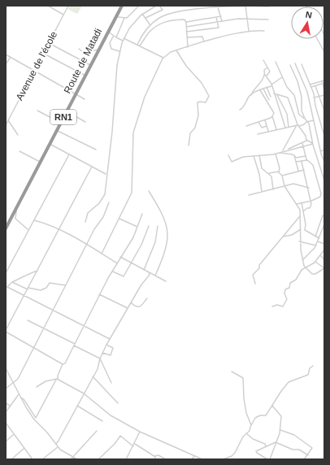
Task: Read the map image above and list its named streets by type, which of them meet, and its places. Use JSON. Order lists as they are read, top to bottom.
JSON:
{
  "streets": {
    "highway": ["Route de Matadi", "RN1"],
    "street": ["Avenue de l'école"]
  },
  "north": "top"
}
